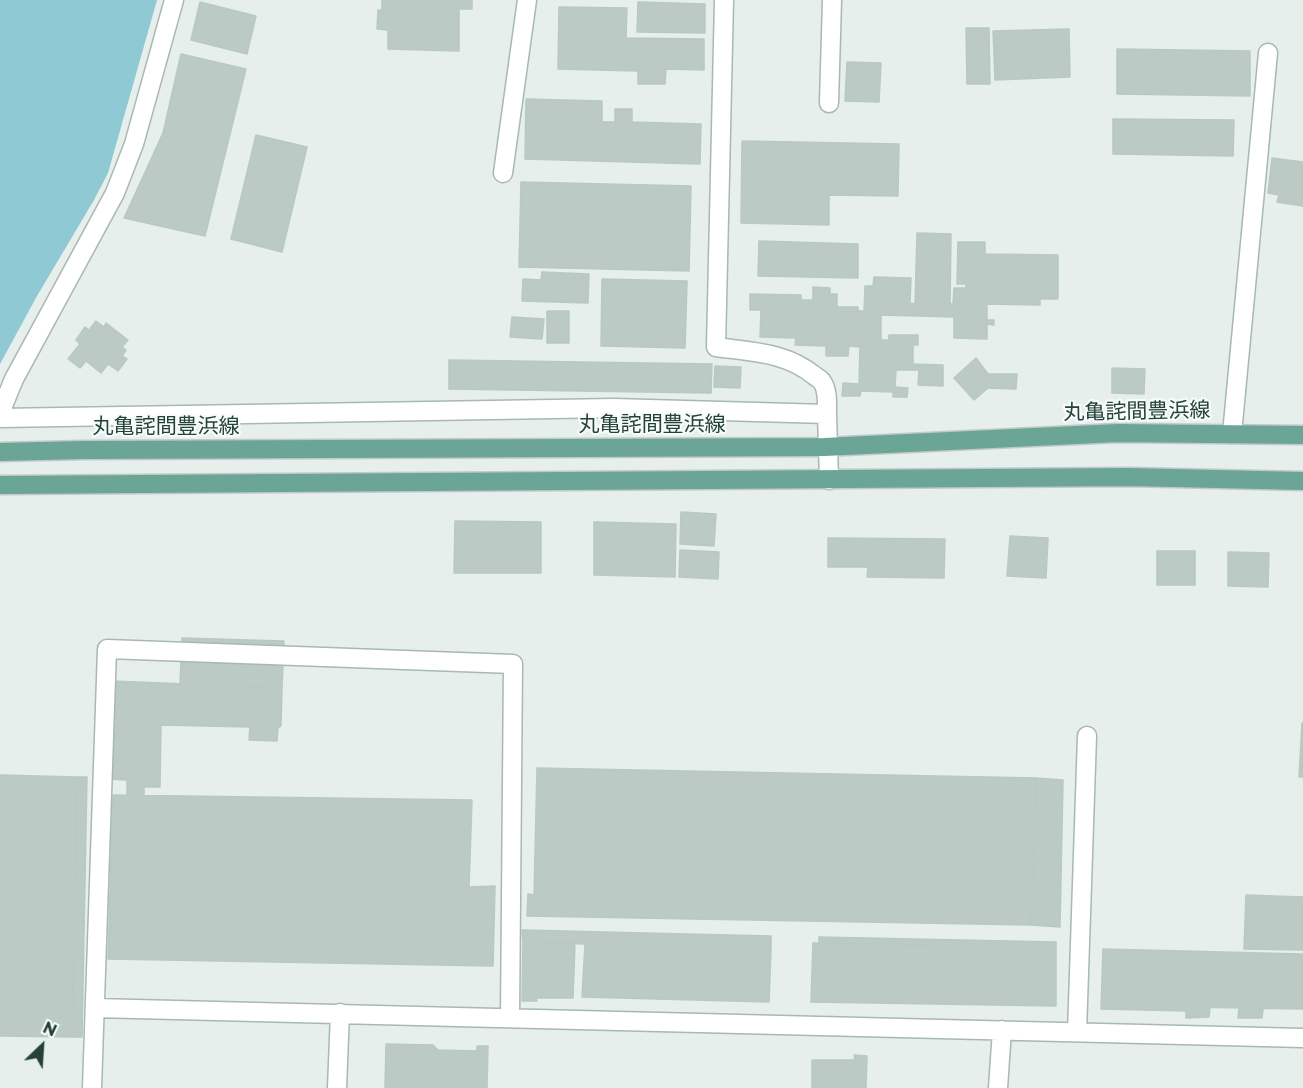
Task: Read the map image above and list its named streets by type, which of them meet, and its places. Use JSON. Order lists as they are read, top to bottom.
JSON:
{
  "streets": {
    "main road": ["丸亀詫間豊浜線"]
  },
  "north": "top right"
}
